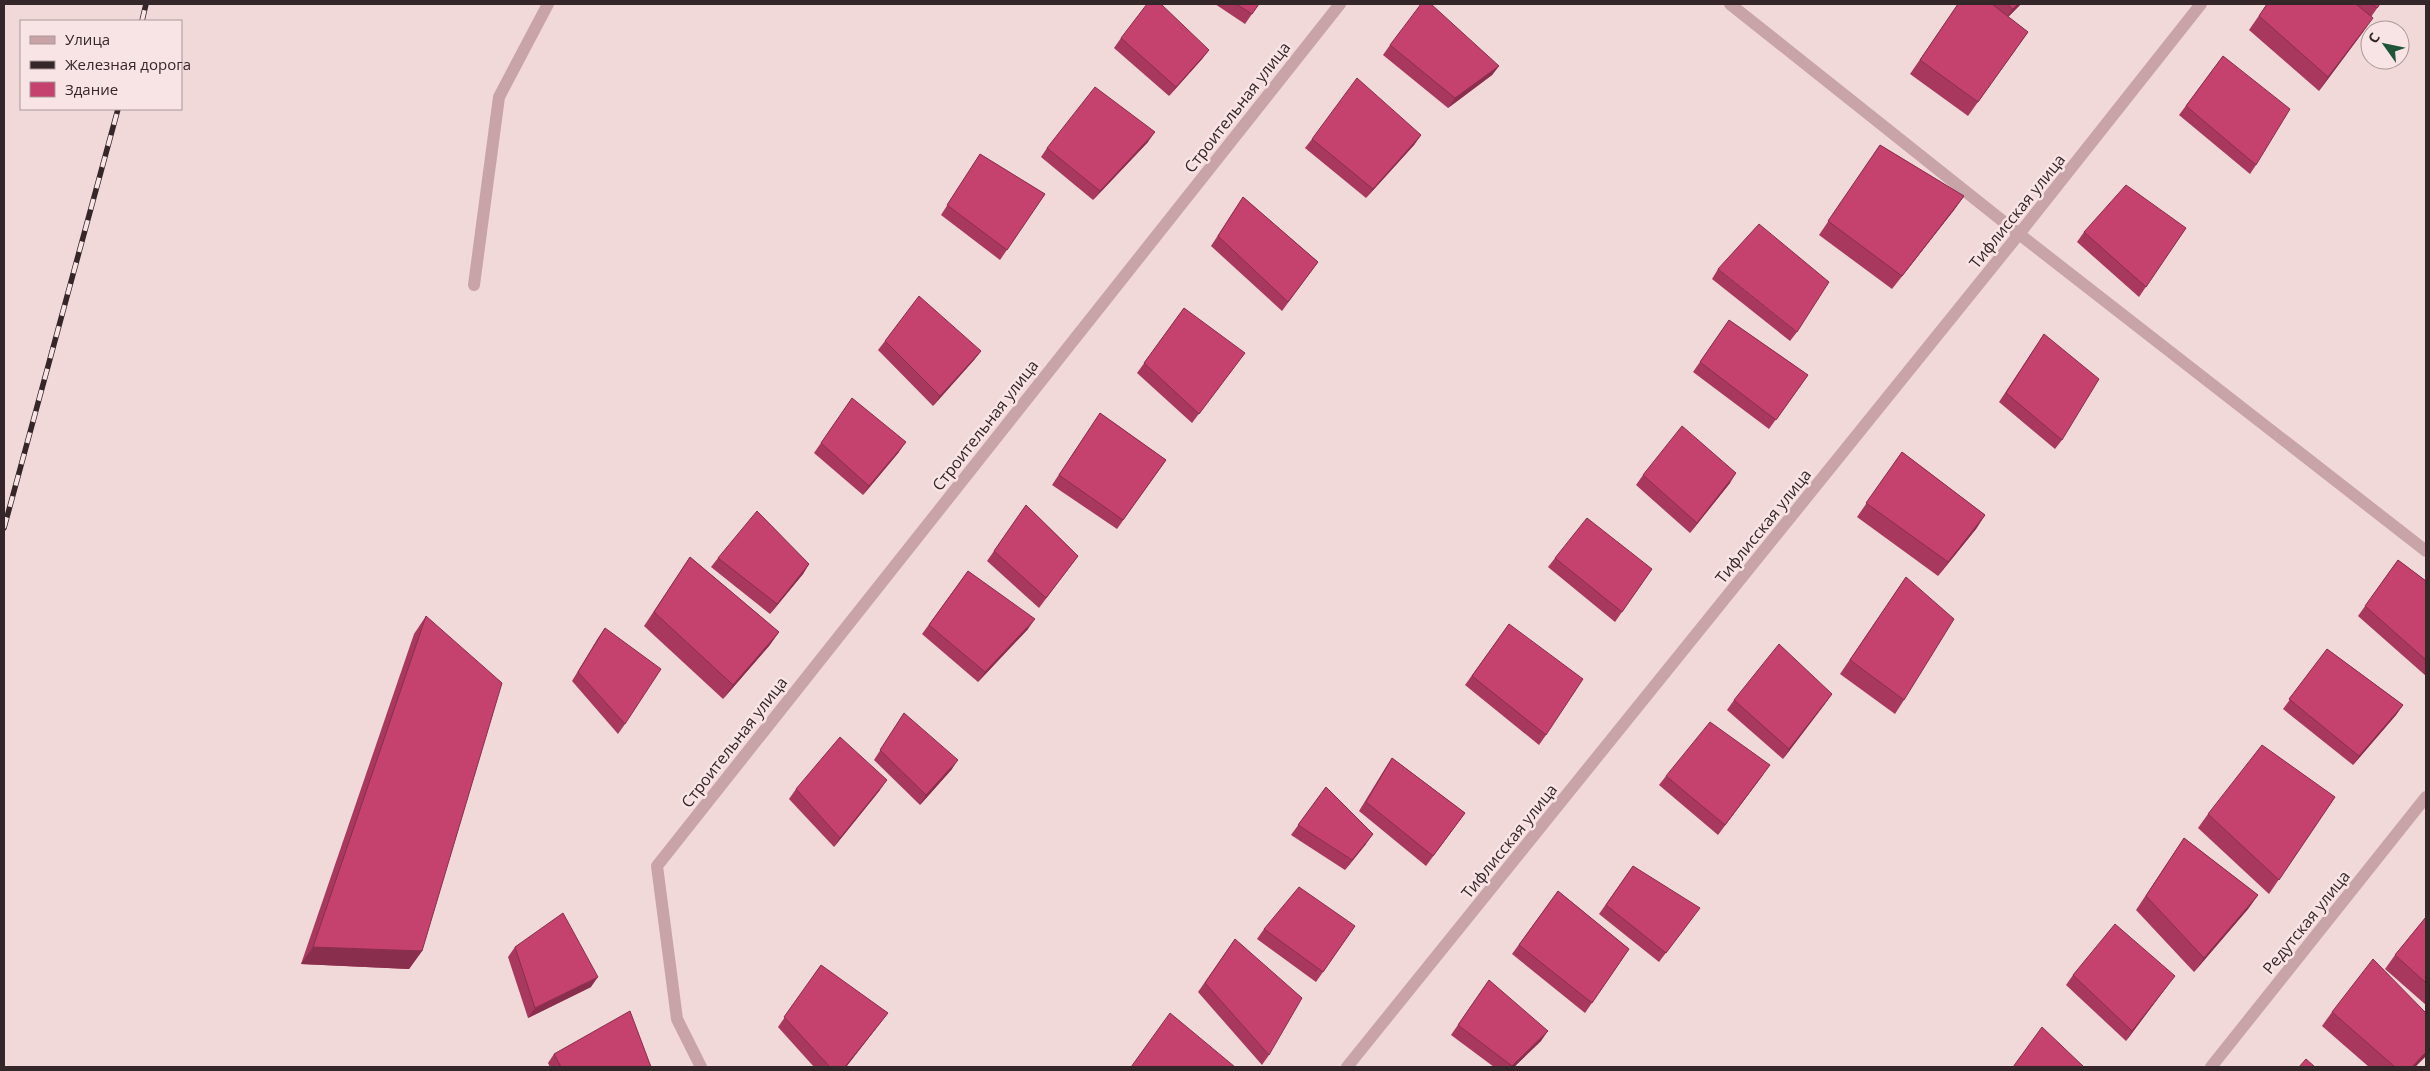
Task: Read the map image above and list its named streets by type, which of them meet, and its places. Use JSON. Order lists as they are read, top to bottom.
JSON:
{
  "streets": {
    "street": ["Строительная улица", "Тифлисская улица", "Редутская улица"]
  },
  "legend": ["Улица", "Железная дорога", "Здание"],
  "north": "top left"
}
